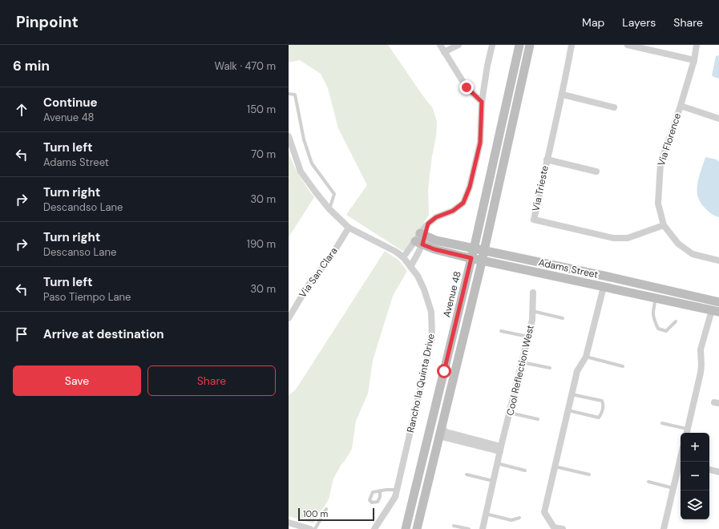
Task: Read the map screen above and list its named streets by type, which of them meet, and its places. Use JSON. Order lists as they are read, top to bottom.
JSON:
{
  "streets": {
    "main road": ["Adams Street", "Avenue 48"],
    "street": [
      "Via Florence",
      "Via Trieste",
      "Via San Clara",
      "Cool Reflection West",
      "Rancho la Quinta Drive"
    ]
  },
  "crossings": [
    ["Via Florence", "Via Trieste"],
    ["Adams Street", "Avenue 48"],
    ["Via San Clara", "Rancho la Quinta Drive"]
  ],
  "scale_bar": "100 m",
  "page": {
    "header": "Pinpoint",
    "nav": ["Map", "Layers", "Share"],
    "heading": ["6 min", "Walk · 470 m"],
    "list": [
      ["Continue", "Avenue 48", "150 m"],
      ["Turn left", "Adams Street", "70 m"],
      ["Turn right", "Descandso Lane", "30 m"],
      ["Turn right", "Descanso Lane", "190 m"],
      ["Turn left", "Paso Tiempo Lane", "30 m"],
      "Arrive at destination"
    ],
    "buttons": ["Save", "Share"],
    "map_buttons": ["+", "−"],
    "scale": "100 m"
  }
}
